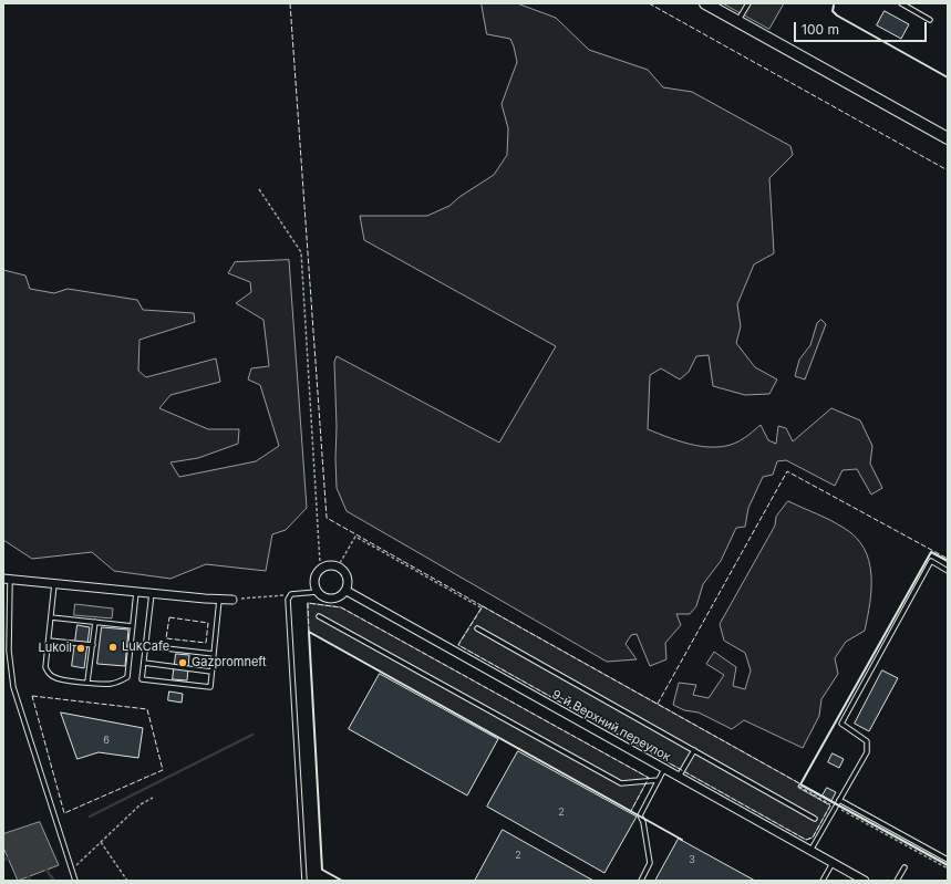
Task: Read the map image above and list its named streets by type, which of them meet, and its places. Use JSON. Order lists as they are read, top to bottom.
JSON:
{
  "streets": {
    "street": ["9-й Верхний переулок"]
  },
  "places": ["LukCafe", "Lukoil", "Gazpromneft"],
  "house_numbers": [
    "6",
    "2",
    "2",
    "3"
  ],
  "scale_bar": "100 m"
}
